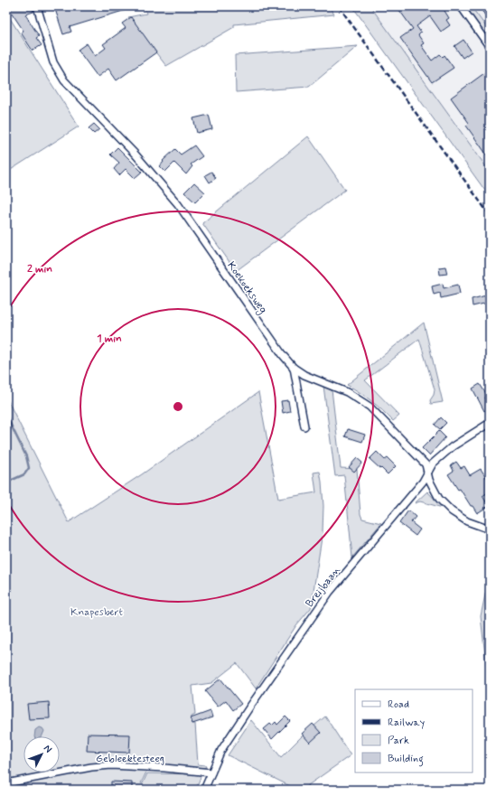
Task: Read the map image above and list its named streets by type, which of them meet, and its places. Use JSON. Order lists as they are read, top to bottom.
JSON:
{
  "streets": {
    "street": ["Koekoeksweg", "Breijbaan", "Gebleektesteeg"]
  },
  "crossings": [
    ["Koekoeksweg", "Breijbaan"],
    ["Breijbaan", "Gebleektesteeg"]
  ],
  "parks": ["Knapesbert"],
  "legend": [
    "Road",
    "Railway",
    "Park",
    "Building"
  ],
  "north": "top right",
  "rings": ["2 min", "1 min"]
}
